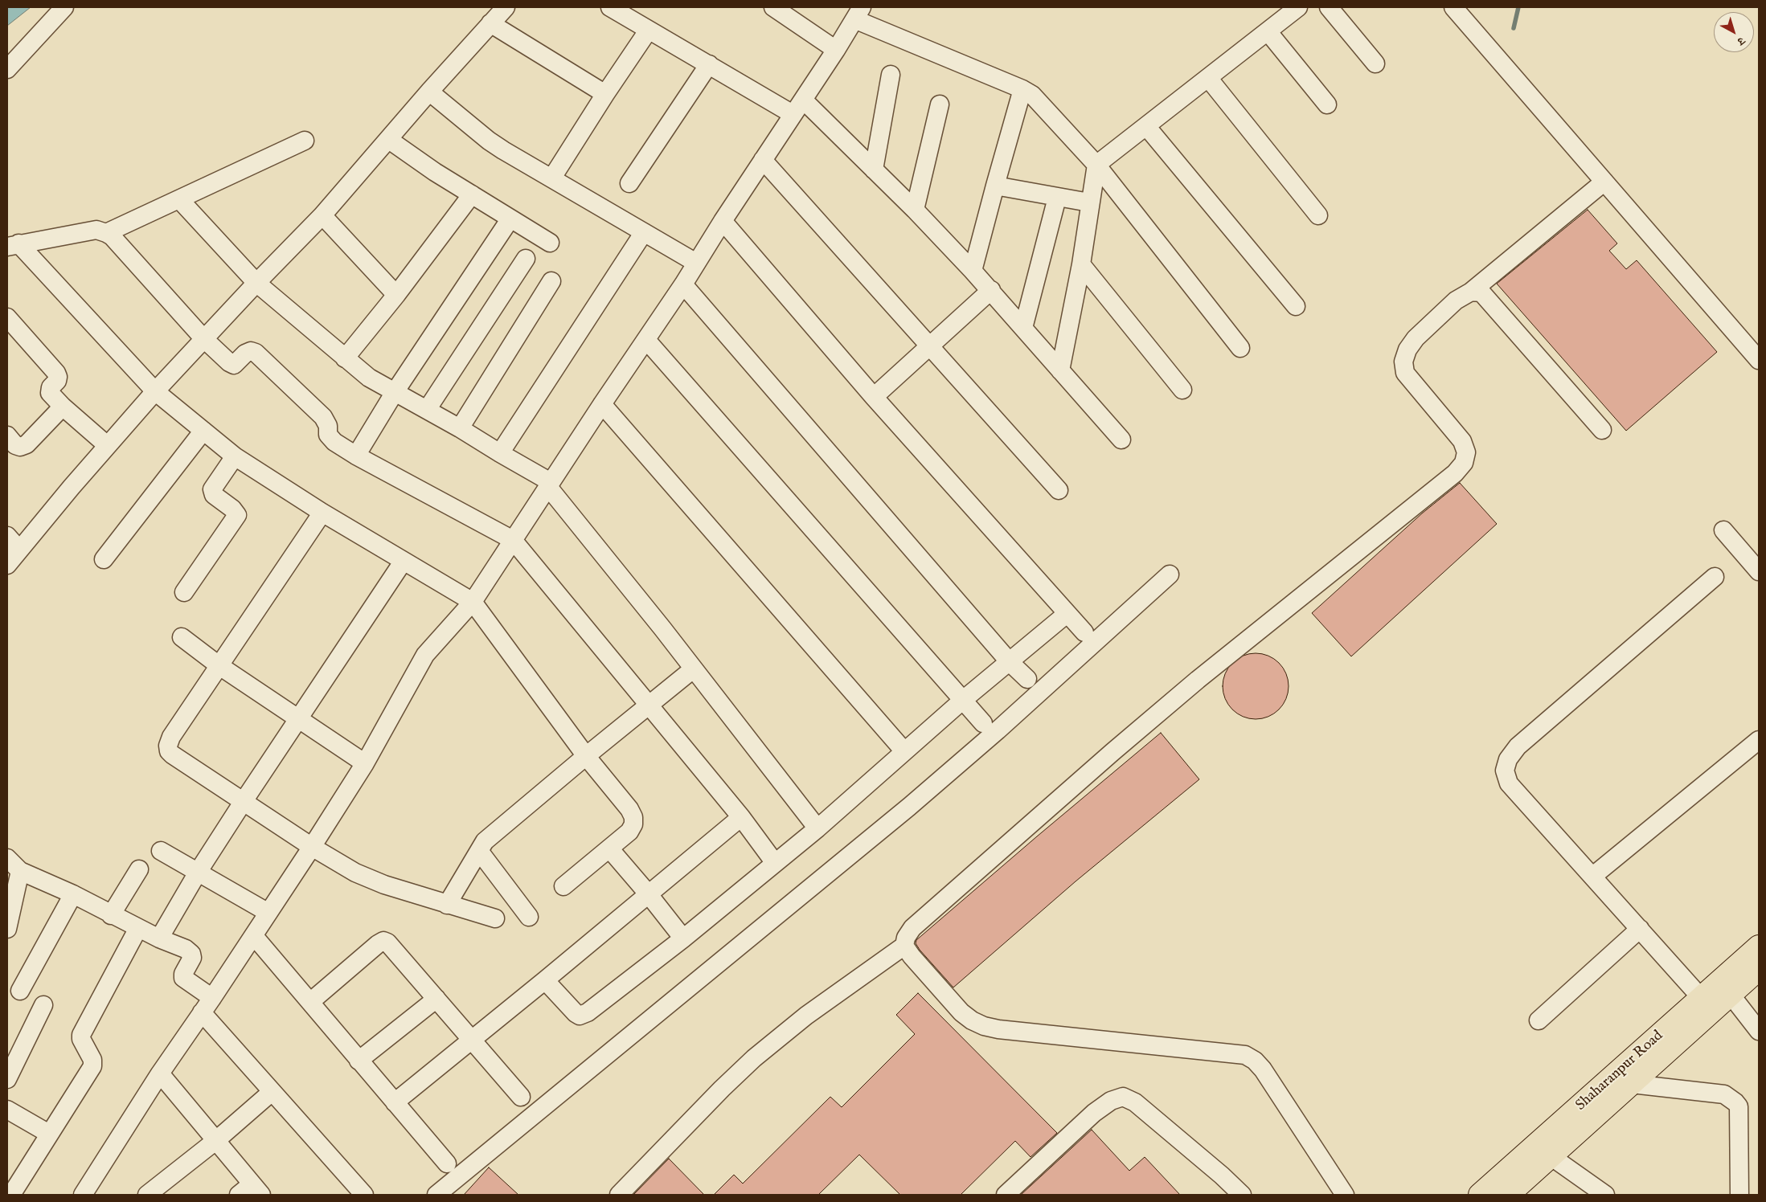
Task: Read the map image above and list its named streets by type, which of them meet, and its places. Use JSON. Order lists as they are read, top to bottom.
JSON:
{
  "streets": {
    "main road": ["Shaharanpur Road"]
  },
  "north": "bottom right"
}
